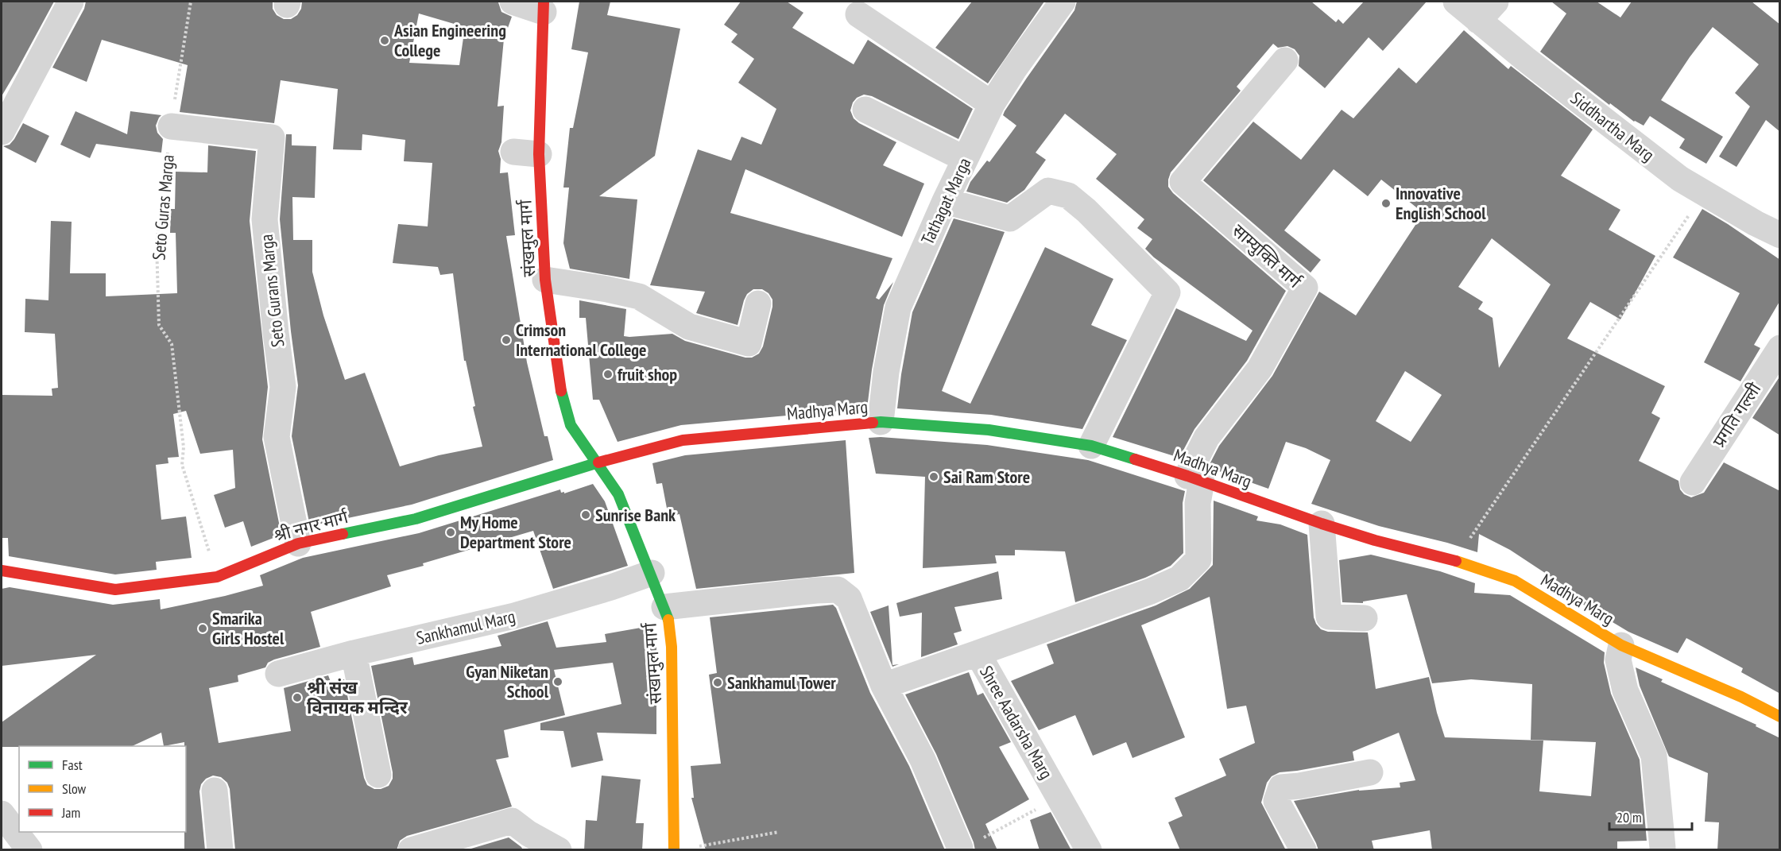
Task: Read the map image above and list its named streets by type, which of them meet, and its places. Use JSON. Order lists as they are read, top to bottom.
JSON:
{
  "streets": {
    "street": [
      "Siddhartha Marg",
      "Tathagat Marga",
      "संखमुल मार्ग",
      "साम्युक्ति मार्ग",
      "Seto Gurans Marga",
      "Madhya Marg",
      "प्रगति गल्ली",
      "श्री नगर मार्ग",
      "Sankhamul Marg",
      "संखामुल मार्ग",
      "Shree Aadarsha Marg"
    ],
    "path": ["Seto Guras Marga"]
  },
  "crossings": [
    ["Tathagat Marga", "Madhya Marg"],
    ["Seto Guras Marga", "Seto Gurans Marga"],
    ["Seto Guras Marga", "श्री नगर मार्ग"],
    ["संखमुल मार्ग", "Madhya Marg"],
    ["संखमुल मार्ग", "श्री नगर मार्ग"],
    ["संखमुल मार्ग", "संखामुल मार्ग"],
    ["साम्युक्ति मार्ग", "Madhya Marg"],
    ["Seto Gurans Marga", "श्री नगर मार्ग"],
    ["Madhya Marg", "श्री नगर मार्ग"],
    ["Madhya Marg", "संखामुल मार्ग"],
    ["श्री नगर मार्ग", "संखामुल मार्ग"],
    ["Sankhamul Marg", "संखामुल मार्ग"]
  ],
  "places": [
    "Asian Engineering College",
    "Innovative English School",
    "Crimson International College",
    "fruit shop",
    "Sai Ram Store",
    "Sunrise Bank",
    "My Home Department Store",
    "Smarika Girls Hostel",
    "Gyan Niketan School",
    "Sankhamul Tower",
    "श्री संख विनायक मन्दिर"
  ],
  "legend": ["Fast", "Slow", "Jam"],
  "scale_bar": "20 m"
}
